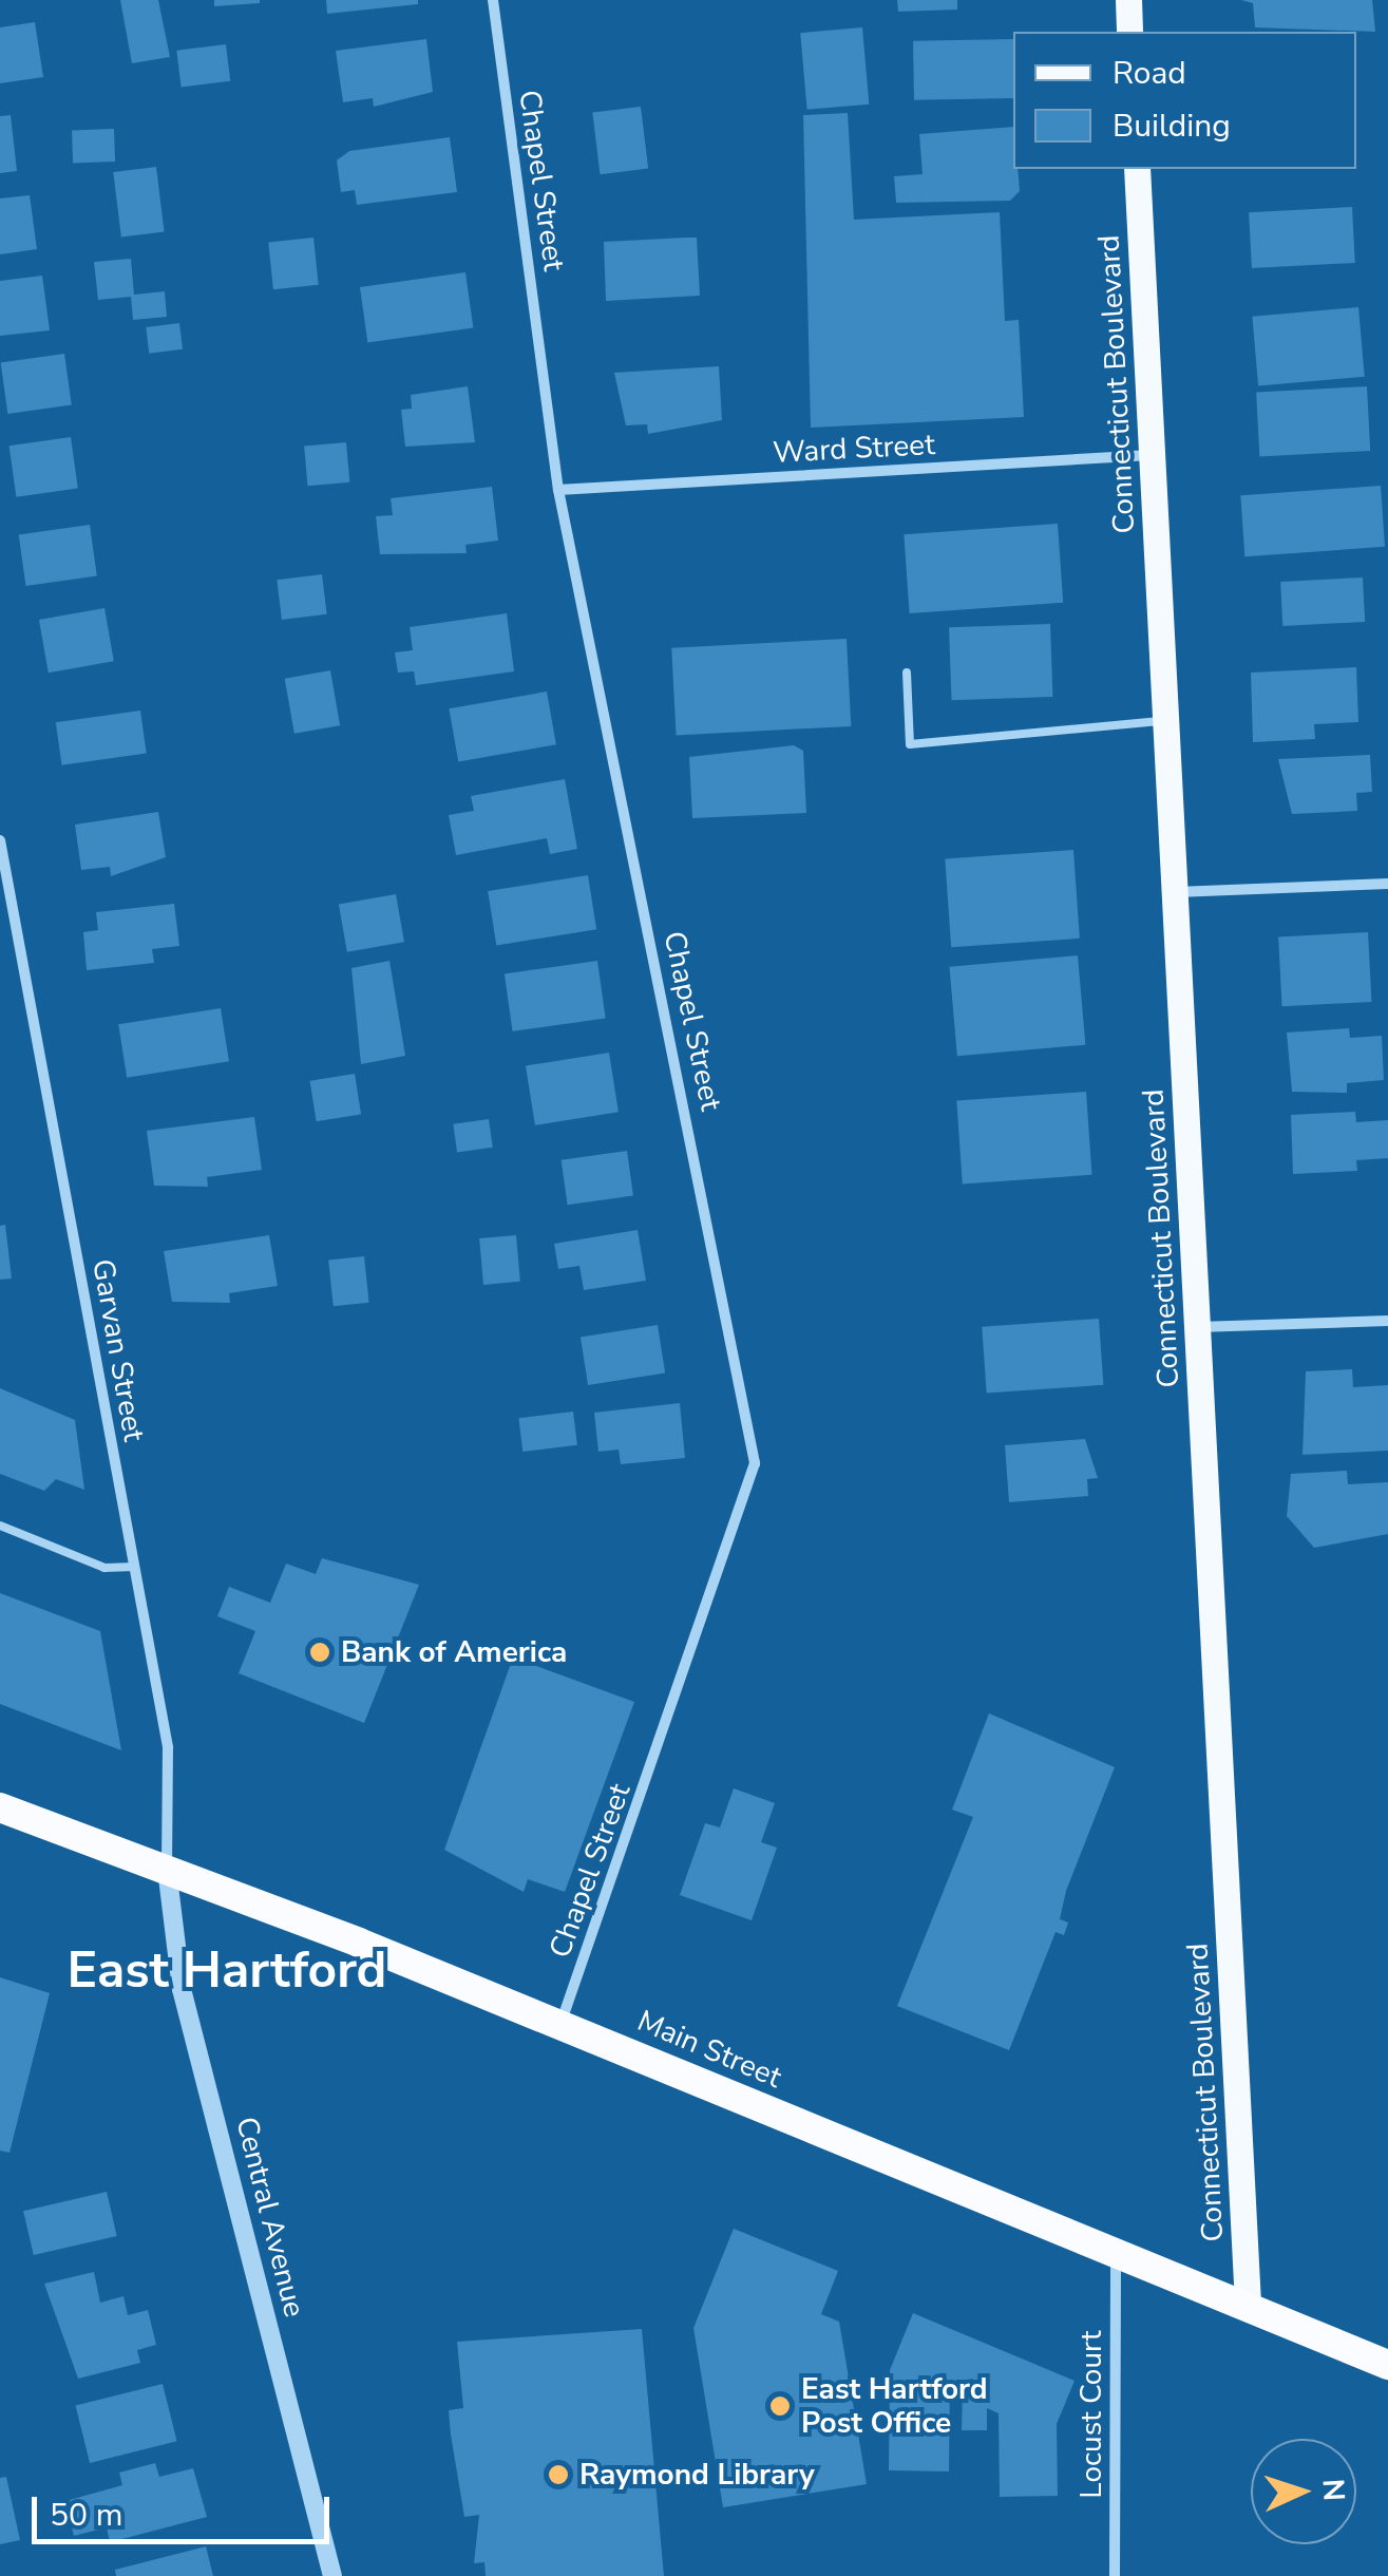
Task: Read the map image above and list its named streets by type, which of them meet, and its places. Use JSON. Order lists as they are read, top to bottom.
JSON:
{
  "streets": {
    "highway": ["Main Street"],
    "main road": ["Connecticut Boulevard"],
    "street": [
      "Chapel Street",
      "Ward Street",
      "Garvan Street",
      "Central Avenue",
      "Locust Court"
    ]
  },
  "crossings": [
    ["Chapel Street", "Ward Street"],
    ["Chapel Street", "Main Street"],
    ["Connecticut Boulevard", "Ward Street"],
    ["Connecticut Boulevard", "Main Street"],
    ["Garvan Street", "Main Street"],
    ["Garvan Street", "Central Avenue"],
    ["Main Street", "Central Avenue"],
    ["Main Street", "Locust Court"]
  ],
  "districts": ["East Hartford"],
  "places": ["Bank of America", "East Hartford Post Office", "Raymond Library"],
  "legend": ["Road", "Building"],
  "scale_bar": "50 m",
  "north": "right"
}
